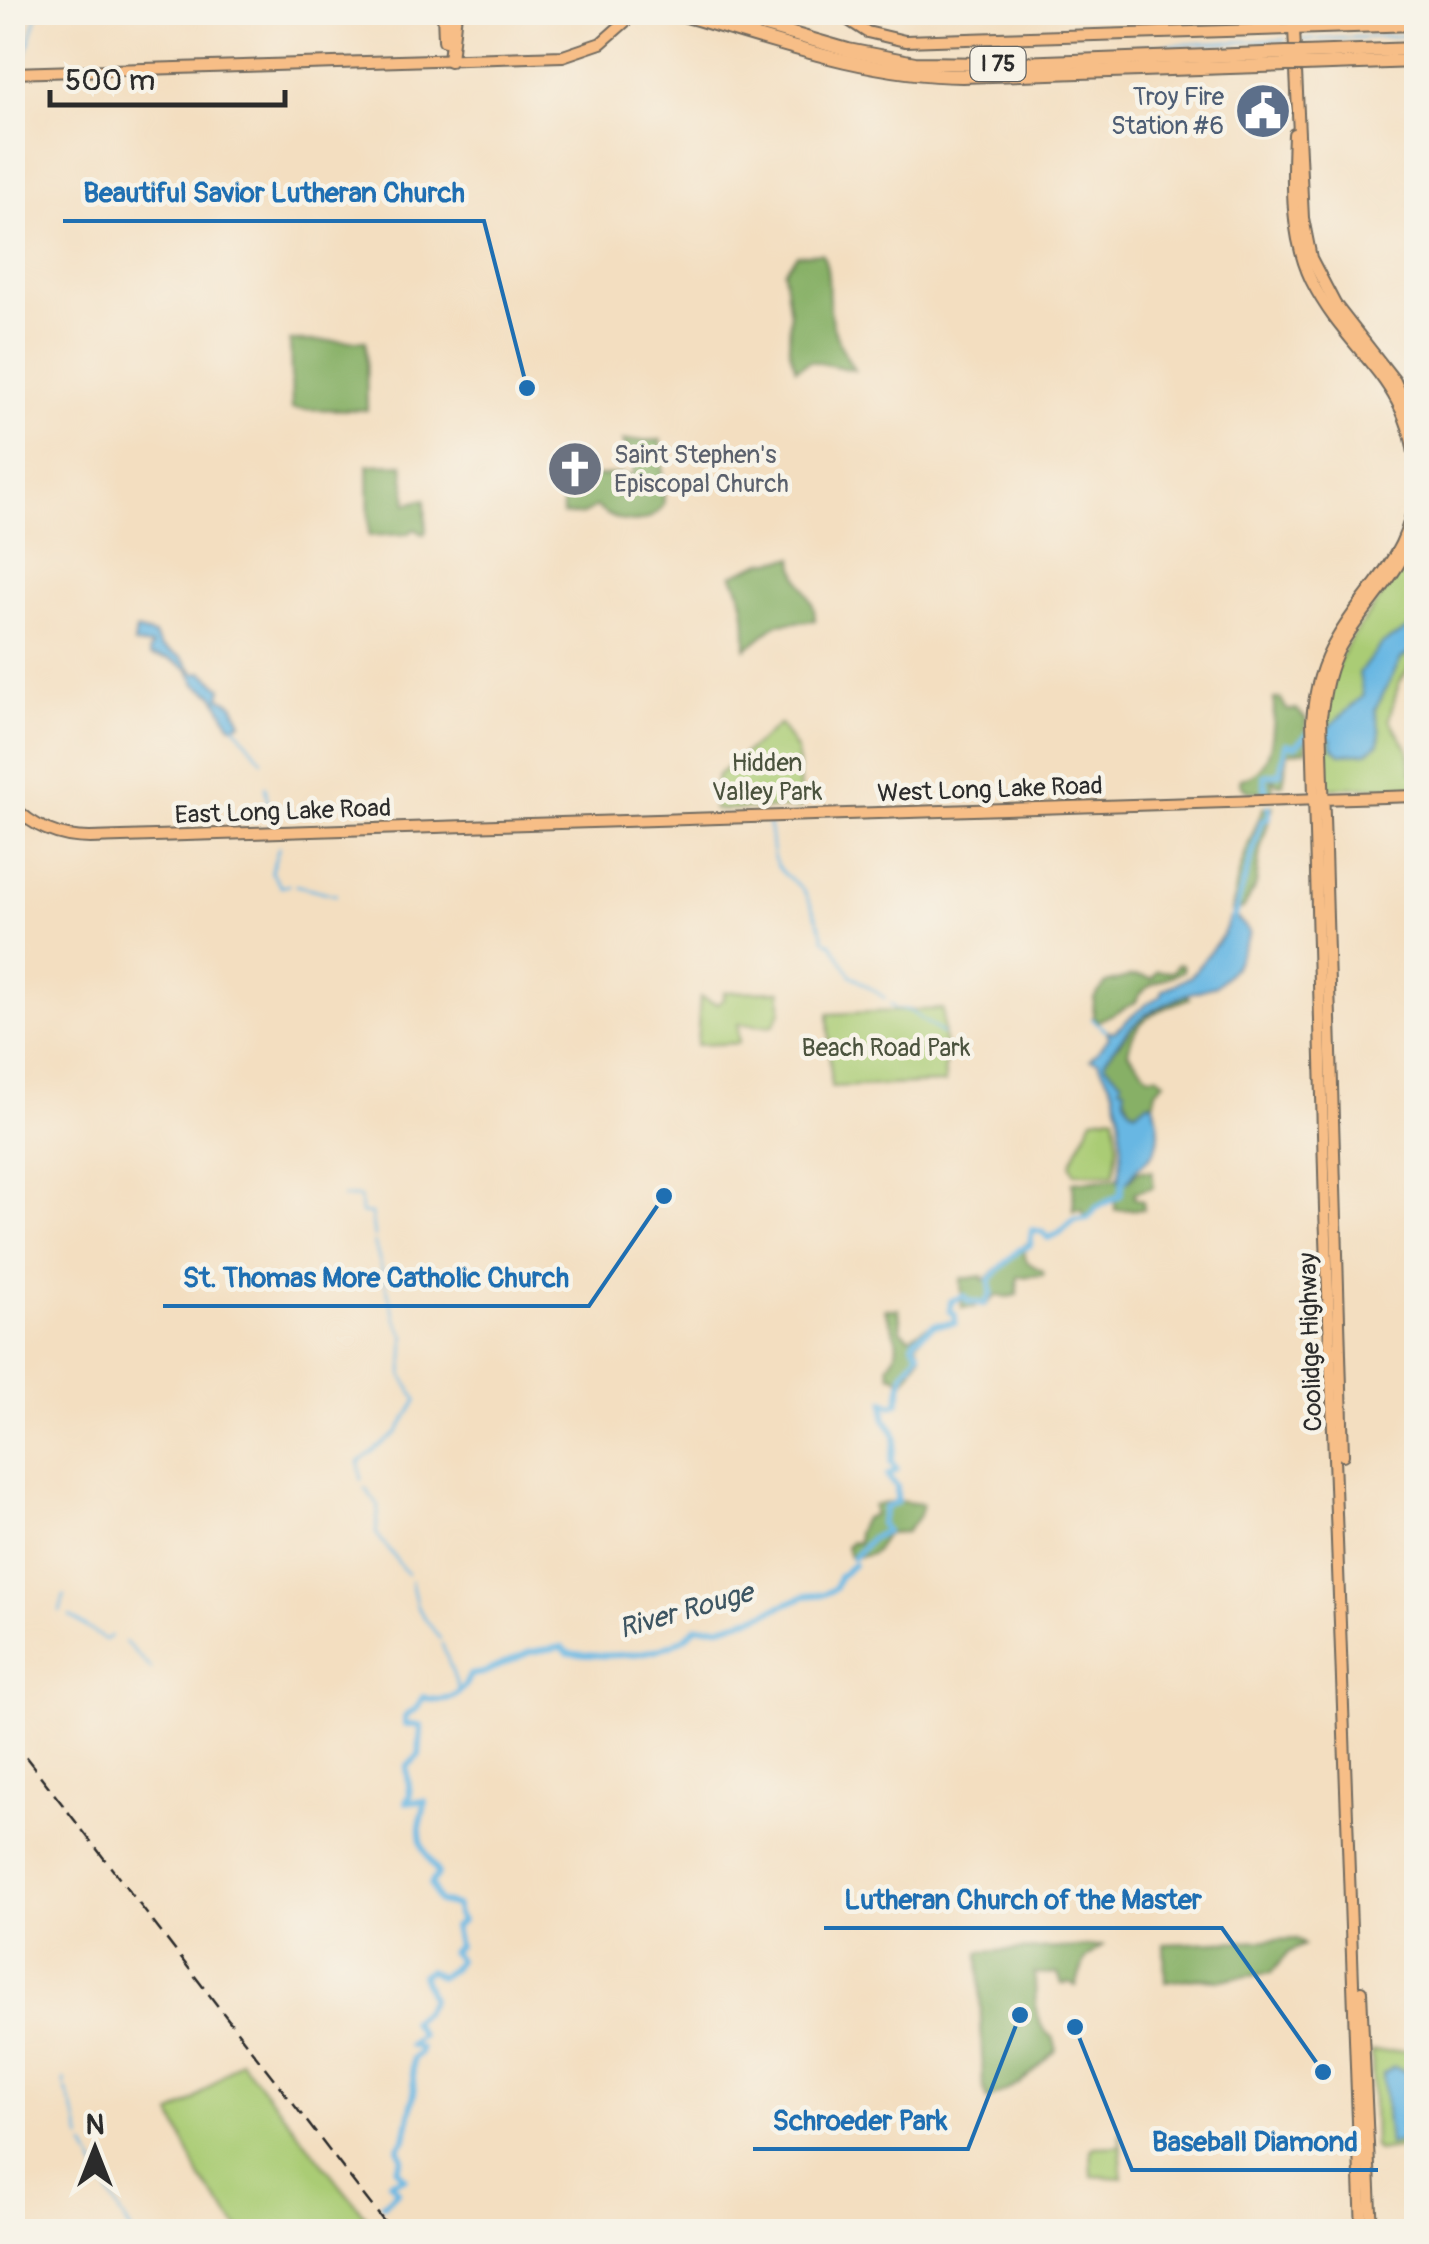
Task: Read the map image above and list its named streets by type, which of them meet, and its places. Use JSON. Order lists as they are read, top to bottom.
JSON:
{
  "streets": {
    "highway": ["I 75"],
    "main road": ["West Long Lake Road", "East Long Lake Road", "Coolidge Highway"]
  },
  "crossings": [
    ["West Long Lake Road", "East Long Lake Road"],
    ["West Long Lake Road", "Coolidge Highway"]
  ],
  "water": ["River Rouge"],
  "parks": ["Hidden Valley Park", "Beach Road Park"],
  "places": {
    "public building": ["Troy Fire Station #6"],
    "other": [
      "Beautiful Savior Lutheran Church",
      "St. Thomas More Catholic Church",
      "Schroeder Park",
      "Baseball Diamond",
      "Lutheran Church of the Master"
    ],
    "church": ["Saint Stephen's Episcopal Church"]
  },
  "scale_bar": "500 m",
  "north": "top"
}
